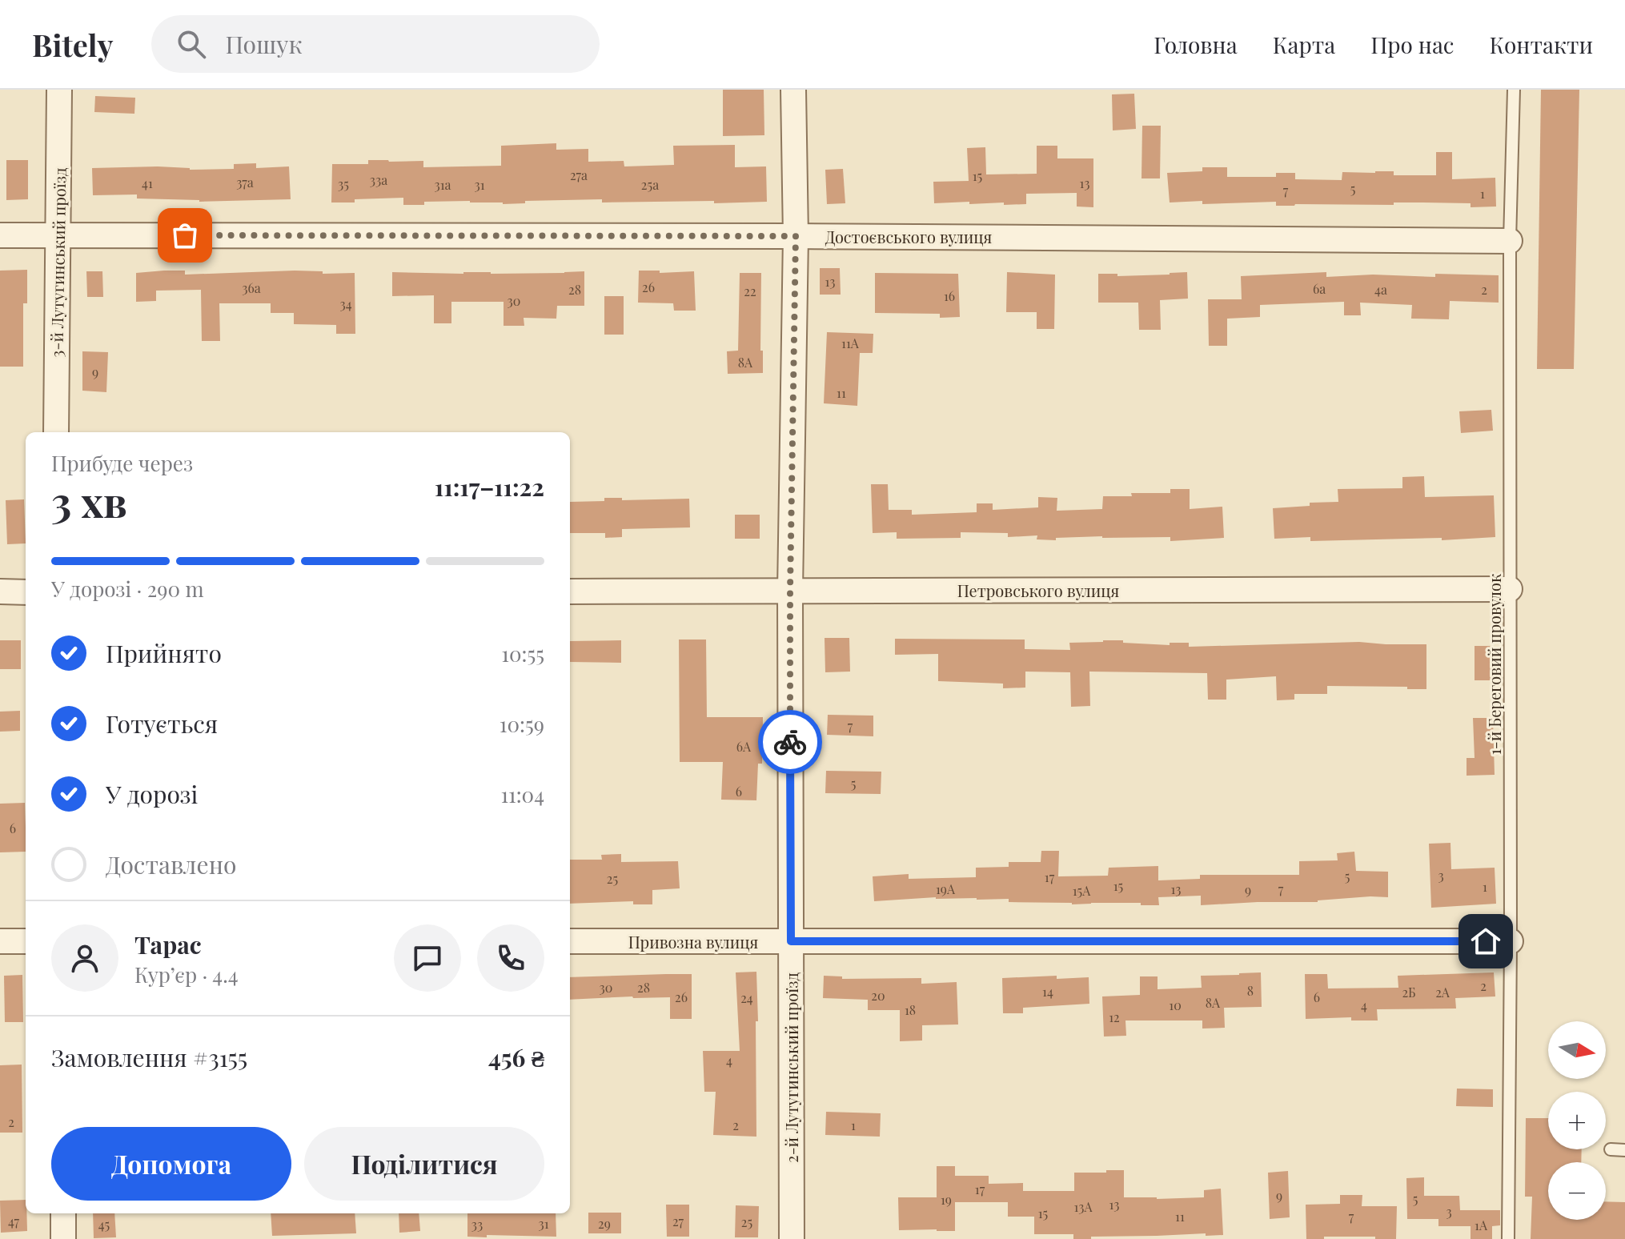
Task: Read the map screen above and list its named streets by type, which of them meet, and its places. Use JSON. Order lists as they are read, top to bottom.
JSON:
{
  "streets": {
    "street": [
      "Достоєвського вулиця",
      "3-й Лутугинський проїзд",
      "Петровського вулиця",
      "Привозна вулиця",
      "2-й Лутугинський проїзд"
    ],
    "lane": ["1-й Береговий провулок"]
  },
  "crossings": [
    ["Достоєвського вулиця", "3-й Лутугинський проїзд"],
    ["Достоєвського вулиця", "1-й Береговий провулок"],
    ["Достоєвського вулиця", "2-й Лутугинський проїзд"],
    ["Петровського вулиця", "1-й Береговий провулок"],
    ["Петровського вулиця", "2-й Лутугинський проїзд"],
    ["1-й Береговий провулок", "Привозна вулиця"],
    ["Привозна вулиця", "2-й Лутугинський проїзд"]
  ],
  "house_numbers": [
    "27а",
    "15",
    "33а",
    "37а",
    "41",
    "13",
    "35",
    "31а",
    "31",
    "25а",
    "5",
    "7",
    "1",
    "13",
    "26",
    "36а",
    "6а",
    "28",
    "4а",
    "2",
    "22",
    "16",
    "30",
    "34",
    "11А",
    "8А",
    "9",
    "11",
    "7",
    "6А",
    "5",
    "6",
    "6",
    "3",
    "5",
    "17",
    "25",
    "15",
    "1",
    "19А",
    "13",
    "7",
    "9",
    "15А",
    "2",
    "30",
    "28",
    "8",
    "14",
    "2Б",
    "2А",
    "20",
    "26",
    "6",
    "24",
    "8А",
    "10",
    "4",
    "18",
    "12",
    "4",
    "2",
    "2",
    "1",
    "17",
    "9",
    "5",
    "19",
    "13",
    "13А",
    "3",
    "15",
    "11",
    "7",
    "47",
    "27",
    "25",
    "31",
    "29",
    "45",
    "33",
    "1А"
  ],
  "north": "right",
  "page": {
    "header": "Bitely",
    "search": "Пошук",
    "nav": [
      "Головна",
      "Карта",
      "Про нас",
      "Контакти"
    ],
    "heading": ["3 хв", "Прибуде через", "11:17–11:22"],
    "panel": [
      "Тарас",
      "Кур’єр · 4.4",
      "Замовлення #3155",
      "456 ₴"
    ],
    "bar": "У дорозі · 290 m",
    "list": [
      ["Прийнято", "10:55"],
      ["Готується", "10:59"],
      ["У дорозі", "11:04"],
      "Доставлено"
    ],
    "map_buttons": ["+", "−"],
    "buttons": ["Допомога", "Поділитися"]
  }
}
